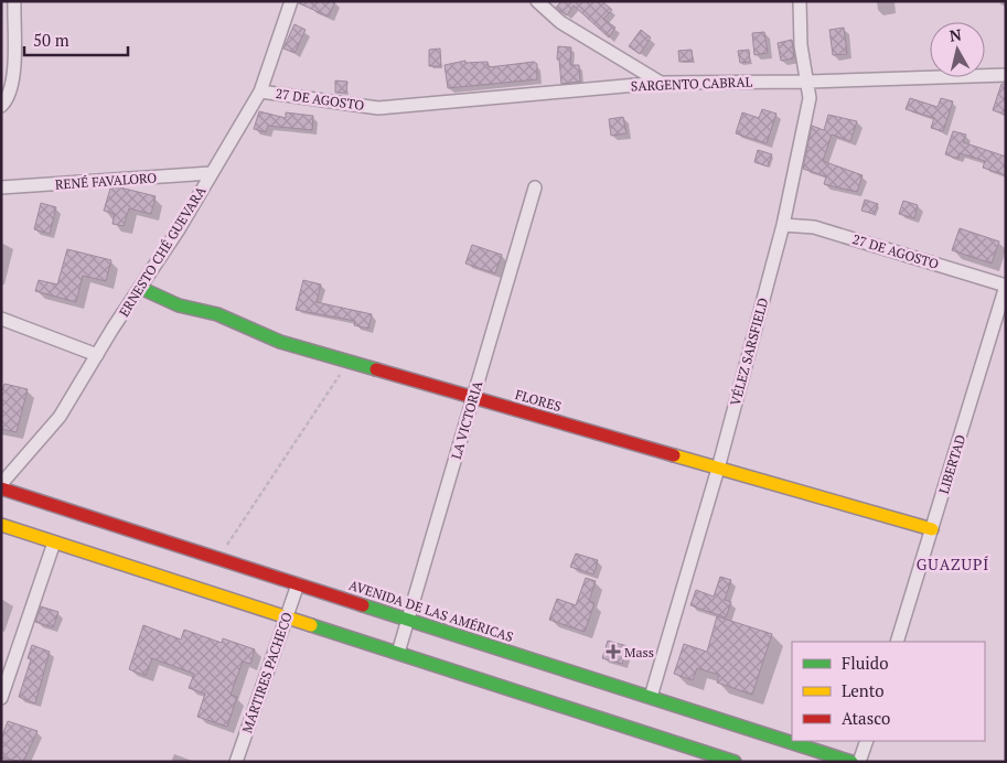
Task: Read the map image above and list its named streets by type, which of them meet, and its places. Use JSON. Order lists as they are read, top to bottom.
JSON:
{
  "streets": {
    "main road": ["FLORES", "AVENIDA DE LAS AMÉRICAS"],
    "street": [
      "SARGENTO CABRAL",
      "27 DE AGOSTO",
      "RENÉ FAVALORO",
      "ERNESTO CHÉ GUEVARA",
      "VÉLEZ SARSFIELD",
      "LA VICTORIA",
      "LIBERTAD",
      "MÁRTIRES PACHECO"
    ]
  },
  "crossings": [
    ["SARGENTO CABRAL", "27 DE AGOSTO"],
    ["SARGENTO CABRAL", "VÉLEZ SARSFIELD"],
    ["27 DE AGOSTO", "ERNESTO CHÉ GUEVARA"],
    ["27 DE AGOSTO", "VÉLEZ SARSFIELD"],
    ["27 DE AGOSTO", "LIBERTAD"],
    ["RENÉ FAVALORO", "ERNESTO CHÉ GUEVARA"],
    ["ERNESTO CHÉ GUEVARA", "FLORES"],
    ["VÉLEZ SARSFIELD", "FLORES"],
    ["VÉLEZ SARSFIELD", "AVENIDA DE LAS AMÉRICAS"],
    ["FLORES", "LA VICTORIA"],
    ["FLORES", "LIBERTAD"],
    ["LA VICTORIA", "AVENIDA DE LAS AMÉRICAS"],
    ["AVENIDA DE LAS AMÉRICAS", "MÁRTIRES PACHECO"]
  ],
  "districts": ["GUAZUPÍ"],
  "places": {
    "health": ["Mass"]
  },
  "legend": ["Fluido", "Lento", "Atasco"],
  "scale_bar": "50 m",
  "north": "top"
}
